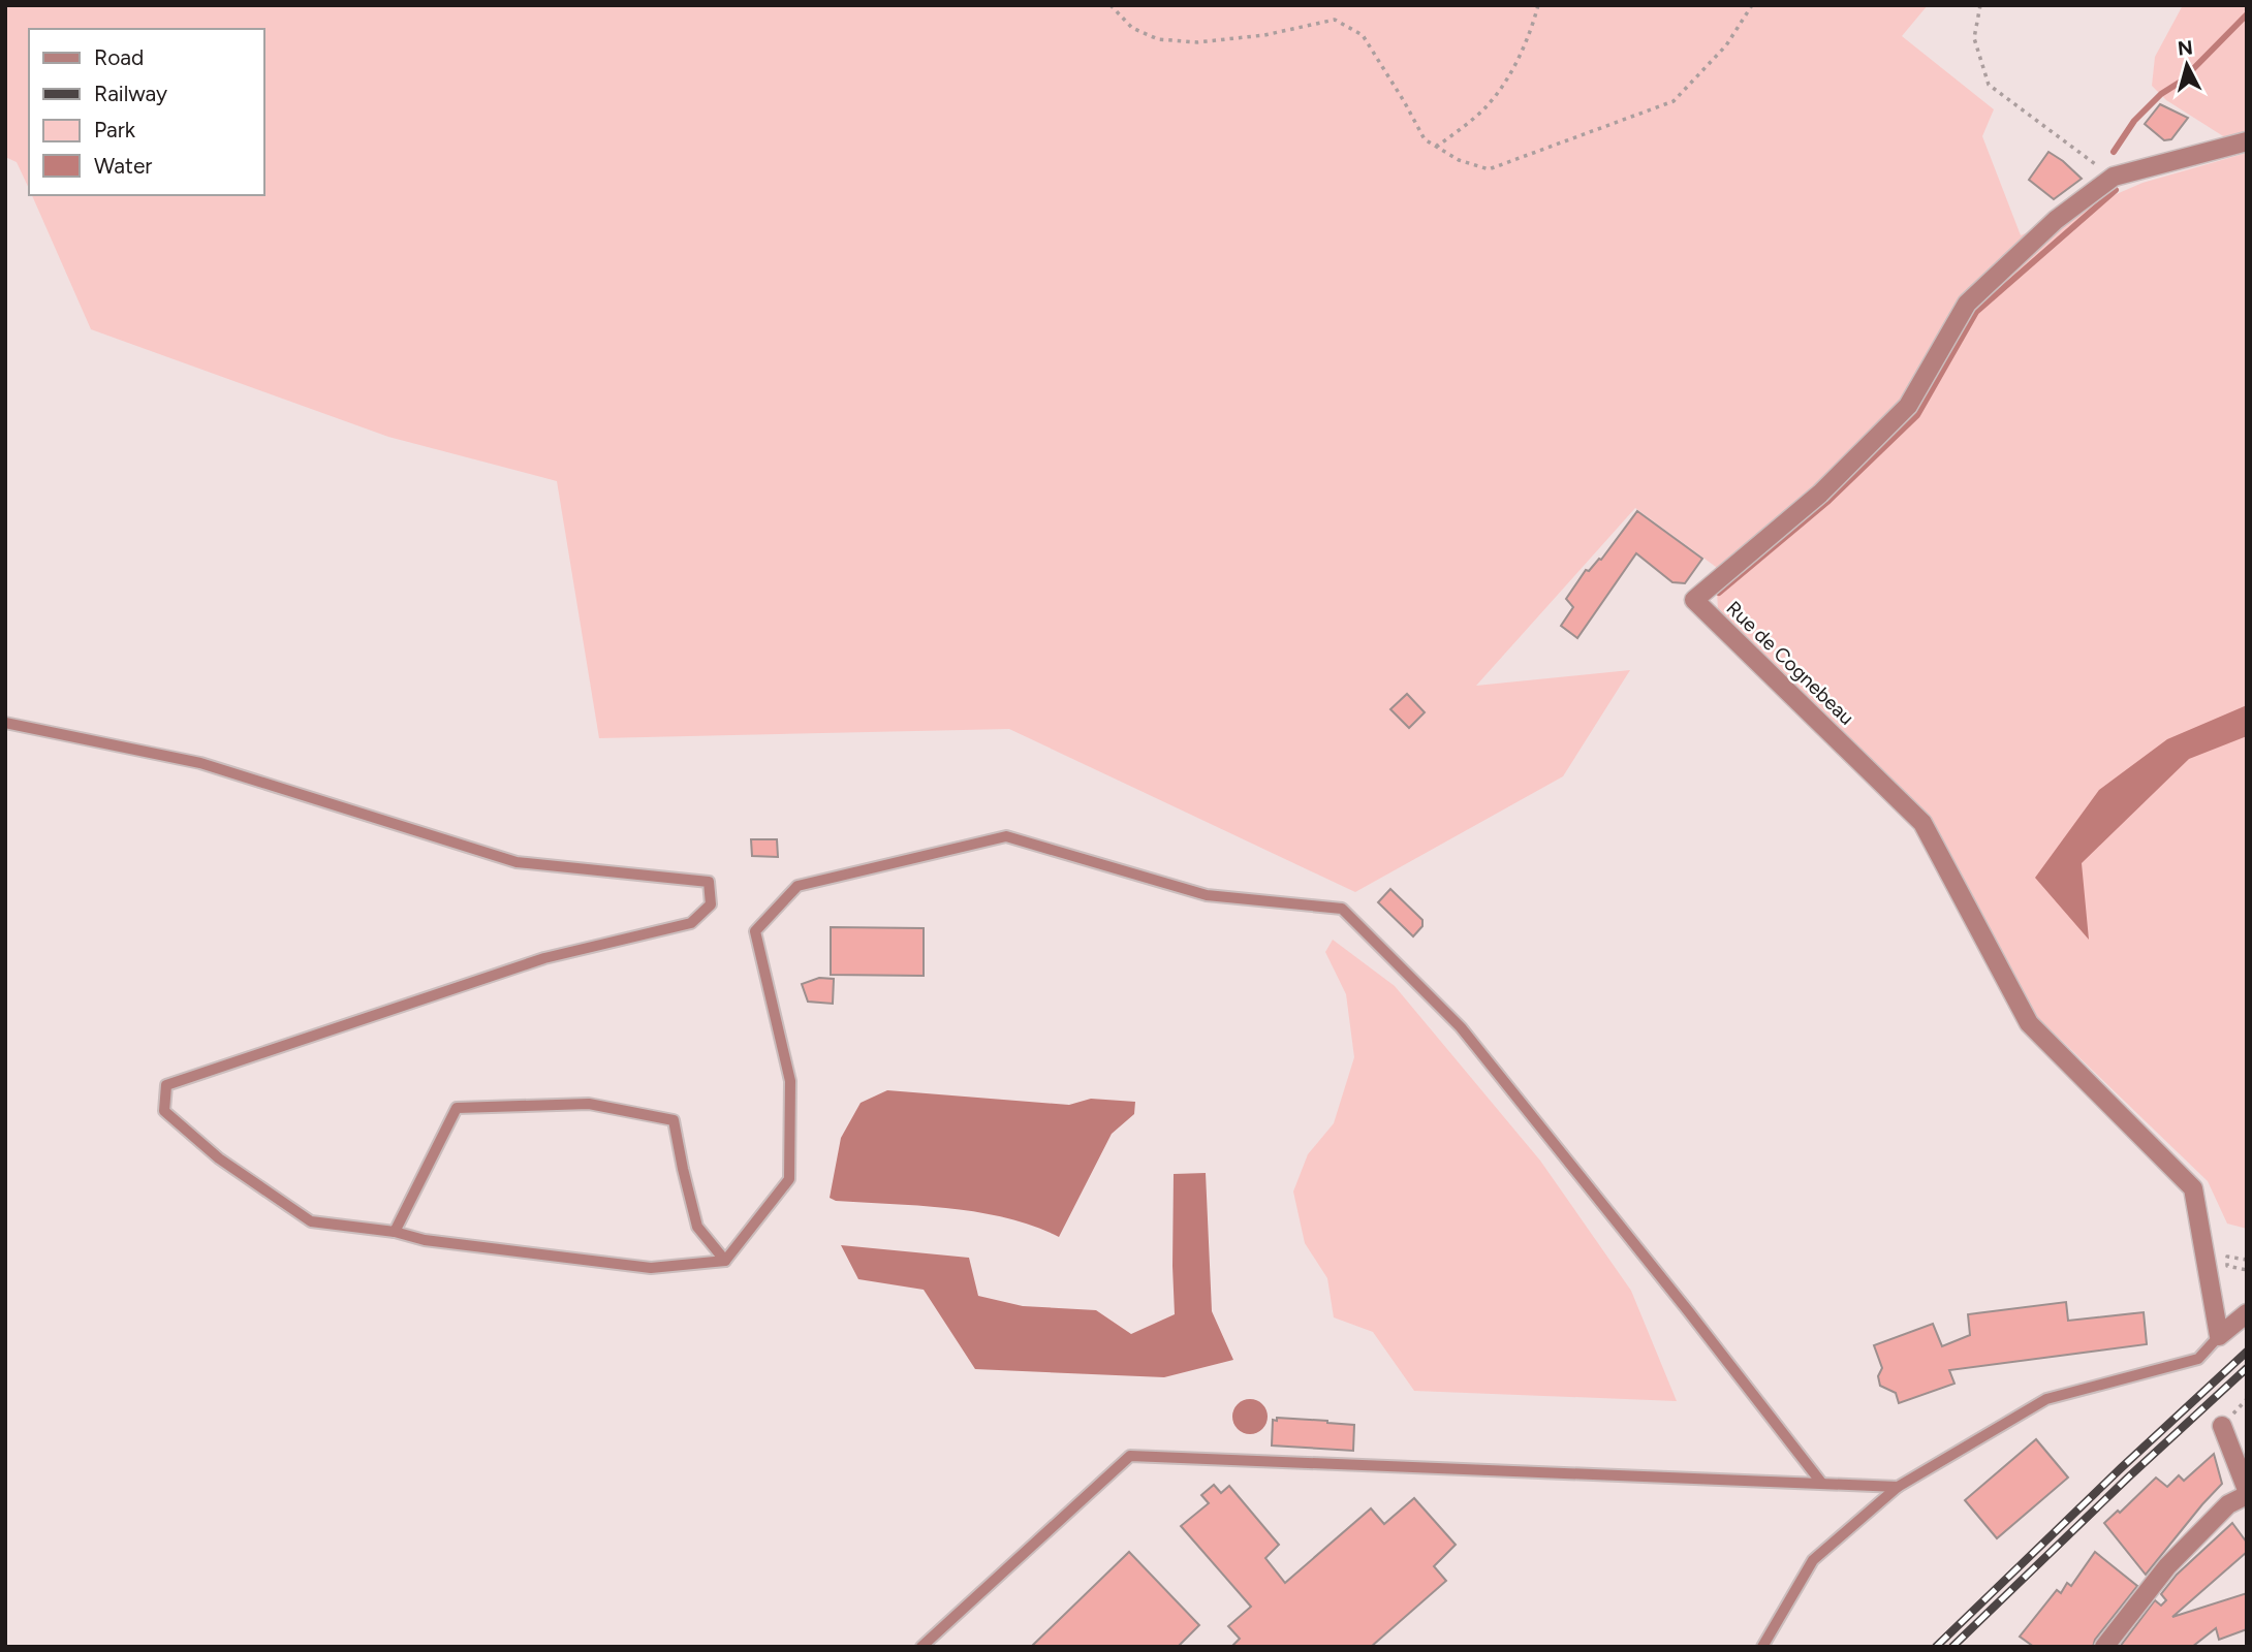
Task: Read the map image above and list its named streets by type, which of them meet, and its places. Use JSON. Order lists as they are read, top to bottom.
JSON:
{
  "streets": {
    "street": ["Rue de Cognebeau"]
  },
  "legend": [
    "Road",
    "Railway",
    "Park",
    "Water"
  ],
  "north": "top"
}
